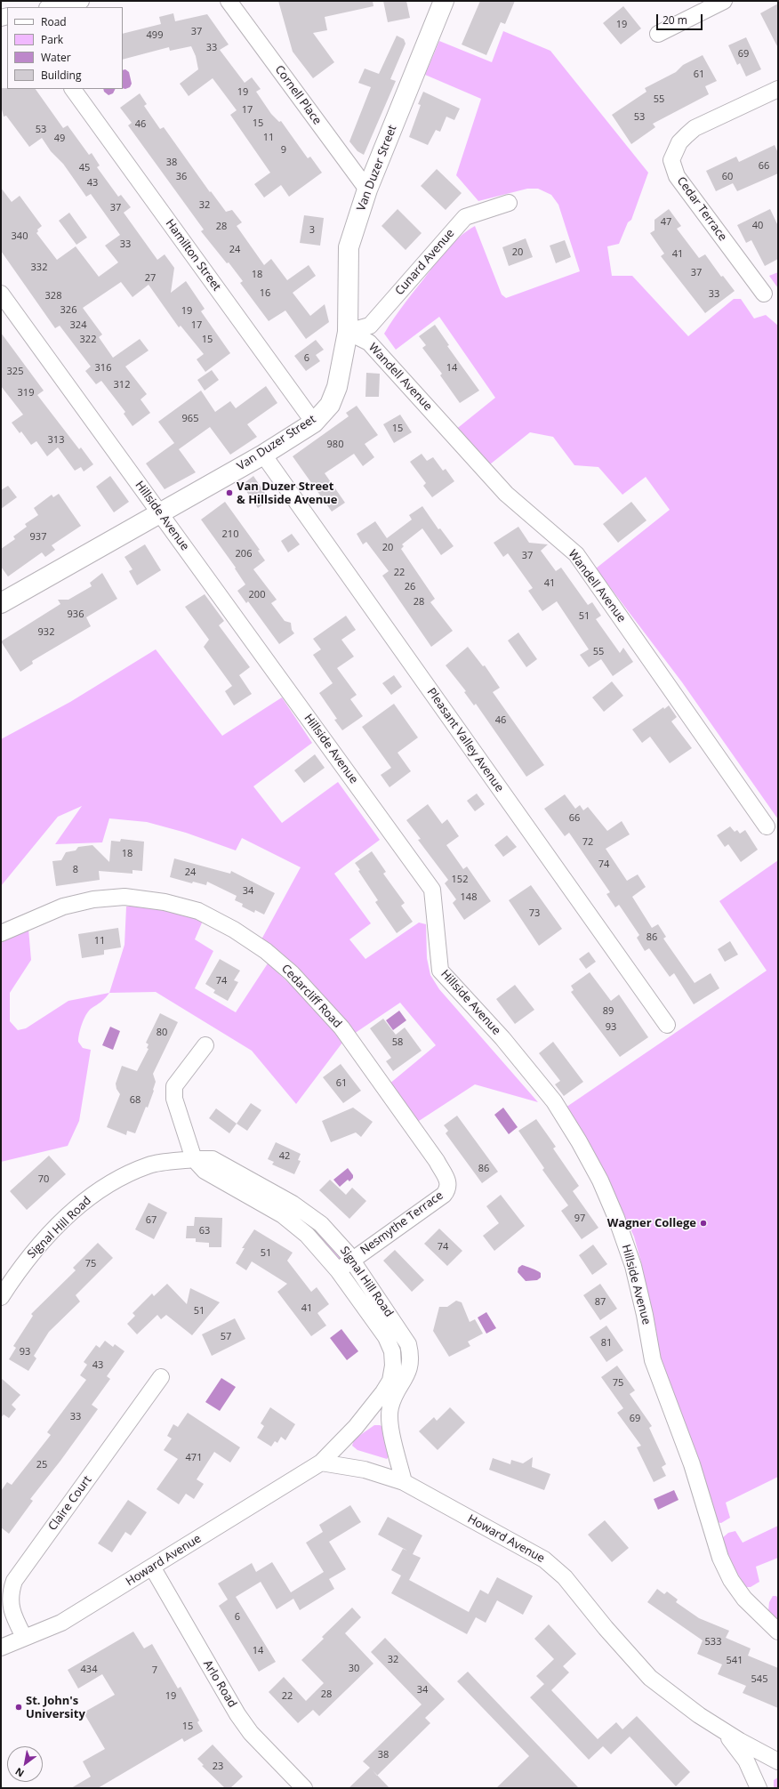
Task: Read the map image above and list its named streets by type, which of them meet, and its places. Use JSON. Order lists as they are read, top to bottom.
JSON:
{
  "streets": {
    "main road": ["Van Duzer Street"],
    "street": [
      "Cornell Place",
      "Cedar Terrace",
      "Hamilton Street",
      "Cunard Avenue",
      "Wandell Avenue",
      "Hillside Avenue",
      "Pleasant Valley Avenue",
      "Cedarcliff Road",
      "Nesmythe Terrace",
      "Signal Hill Road",
      "Claire Court",
      "Howard Avenue",
      "Arlo Road"
    ]
  },
  "crossings": [
    ["Cornell Place", "Van Duzer Street"],
    ["Van Duzer Street", "Hamilton Street"],
    ["Van Duzer Street", "Cunard Avenue"],
    ["Van Duzer Street", "Wandell Avenue"],
    ["Van Duzer Street", "Hillside Avenue"],
    ["Van Duzer Street", "Pleasant Valley Avenue"],
    ["Cunard Avenue", "Wandell Avenue"],
    ["Cedarcliff Road", "Nesmythe Terrace"],
    ["Nesmythe Terrace", "Signal Hill Road"],
    ["Signal Hill Road", "Howard Avenue"],
    ["Claire Court", "Howard Avenue"],
    ["Howard Avenue", "Arlo Road"]
  ],
  "places": ["Van Duzer Street & Hillside Avenue", "Wagner College", "St. John's University"],
  "house_numbers": [
    "19",
    "37",
    "499",
    "33",
    "69",
    "61",
    "19",
    "55",
    "17",
    "53",
    "15",
    "46",
    "53",
    "11",
    "49",
    "9",
    "38",
    "66",
    "45",
    "36",
    "60",
    "43",
    "32",
    "37",
    "47",
    "40",
    "28",
    "3",
    "340",
    "33",
    "24",
    "20",
    "41",
    "332",
    "37",
    "18",
    "27",
    "16",
    "33",
    "328",
    "326",
    "19",
    "324",
    "17",
    "322",
    "15",
    "6",
    "316",
    "14",
    "325",
    "312",
    "319",
    "965",
    "15",
    "313",
    "980",
    "210",
    "937",
    "20",
    "206",
    "37",
    "22",
    "41",
    "26",
    "200",
    "28",
    "936",
    "51",
    "932",
    "55",
    "46",
    "66",
    "72",
    "18",
    "74",
    "8",
    "24",
    "152",
    "34",
    "148",
    "73",
    "86",
    "11",
    "74",
    "89",
    "93",
    "80",
    "58",
    "61",
    "68",
    "42",
    "86",
    "70",
    "97",
    "67",
    "63",
    "74",
    "51",
    "75",
    "87",
    "41",
    "51",
    "57",
    "81",
    "93",
    "43",
    "75",
    "33",
    "69",
    "471",
    "25",
    "6",
    "533",
    "14",
    "32",
    "541",
    "30",
    "434",
    "7",
    "545",
    "34",
    "28",
    "19",
    "22",
    "15",
    "38",
    "23"
  ],
  "legend": [
    "Road",
    "Park",
    "Water",
    "Building"
  ],
  "scale_bar": "20 m",
  "north": "bottom left"
}
